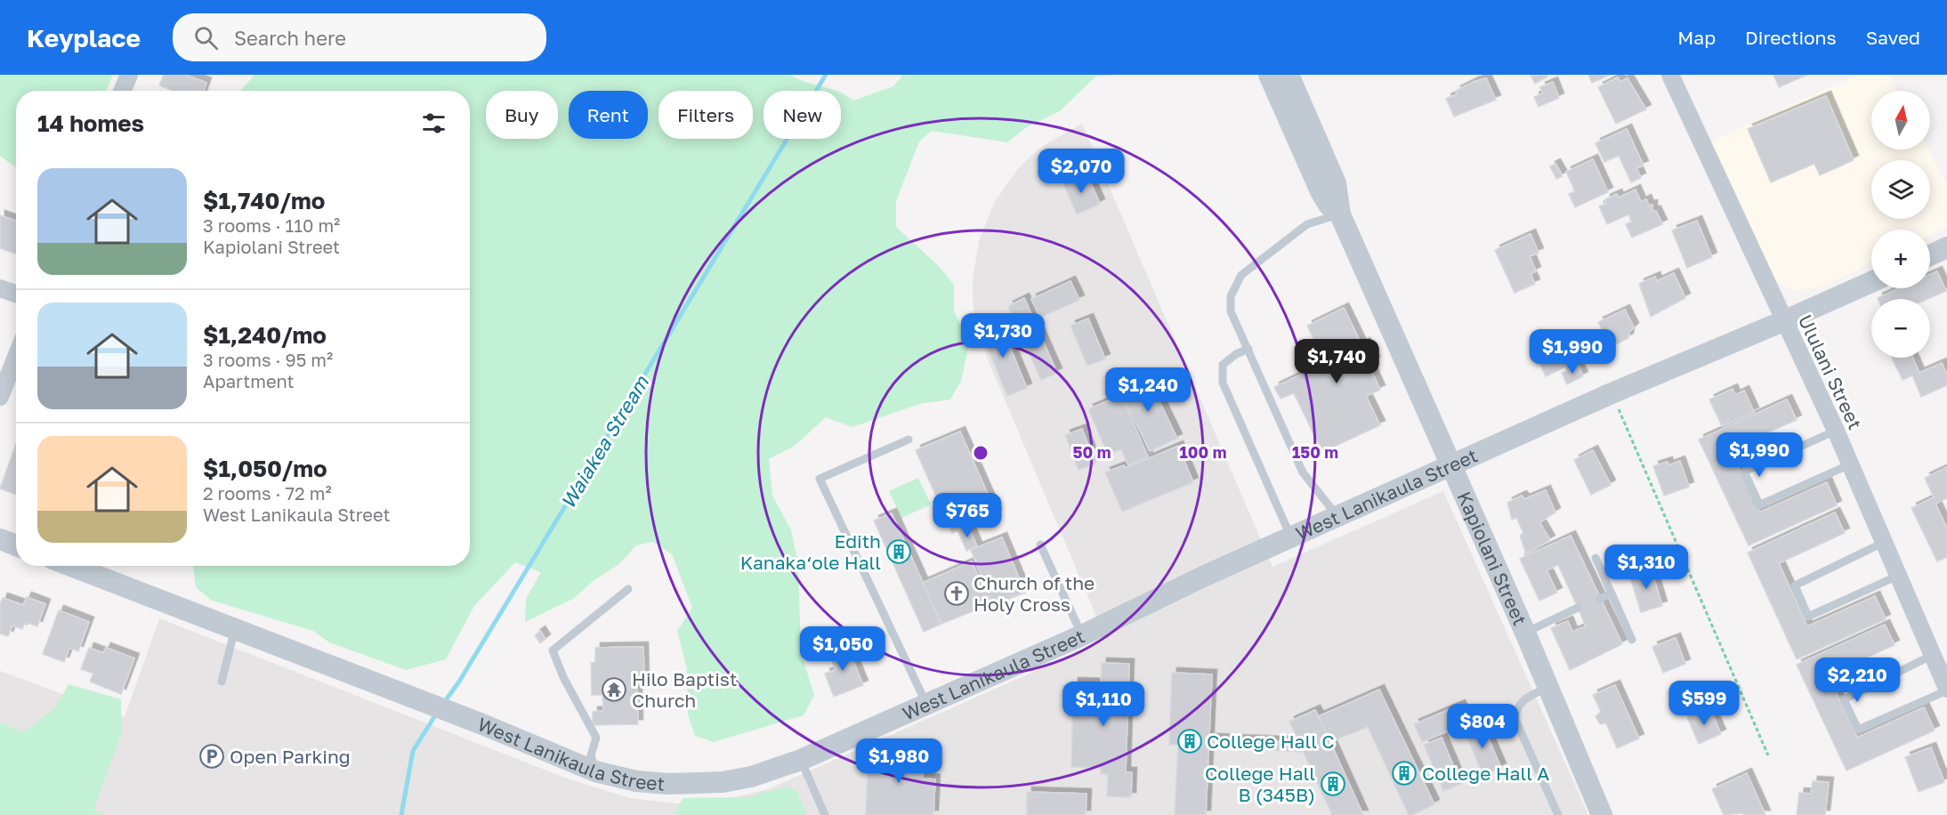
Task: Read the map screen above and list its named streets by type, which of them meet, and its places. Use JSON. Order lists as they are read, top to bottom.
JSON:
{
  "streets": {
    "street": ["Ululani Street", "West Lanikaula Street", "Kapiolani Street"]
  },
  "crossings": [
    ["Ululani Street", "West Lanikaula Street"],
    ["West Lanikaula Street", "Kapiolani Street"]
  ],
  "water": ["Waiakea Stream"],
  "places": {
    "building": [
      "Edith Kanaka‘ole Hall",
      "College Hall C",
      "College Hall A",
      "College Hall B (345B)"
    ],
    "church": ["Church of the Holy Cross"],
    "temple": ["Hilo Baptist Church"],
    "parking": ["Open Parking"]
  },
  "north": "top",
  "page": {
    "header": "Keyplace",
    "search": "Search here",
    "nav": ["Map", "Directions", "Saved"],
    "map_buttons": ["+", "−"],
    "chip": [
      "Buy",
      "Rent",
      "Filters",
      "New"
    ],
    "heading": "14 homes",
    "price": [
      "$2,070",
      "$1,730",
      "$1,990",
      "$1,740",
      "$1,240",
      "$1,990",
      "$765",
      "$1,310",
      "$1,050",
      "$2,210",
      "$599",
      "$1,110",
      "$804",
      "$1,980"
    ],
    "list": [
      {
        "name": "$1,740/mo",
        "note": "3 rooms · 110 m² · Kapiolani Street"
      },
      {
        "name": "$1,240/mo",
        "note": "3 rooms · 95 m² · Apartment"
      },
      {
        "name": "$1,050/mo",
        "note": "2 rooms · 72 m² · West Lanikaula Street"
      }
    ]
  },
  "rings": ["50 m", "100 m", "150 m"]
}
